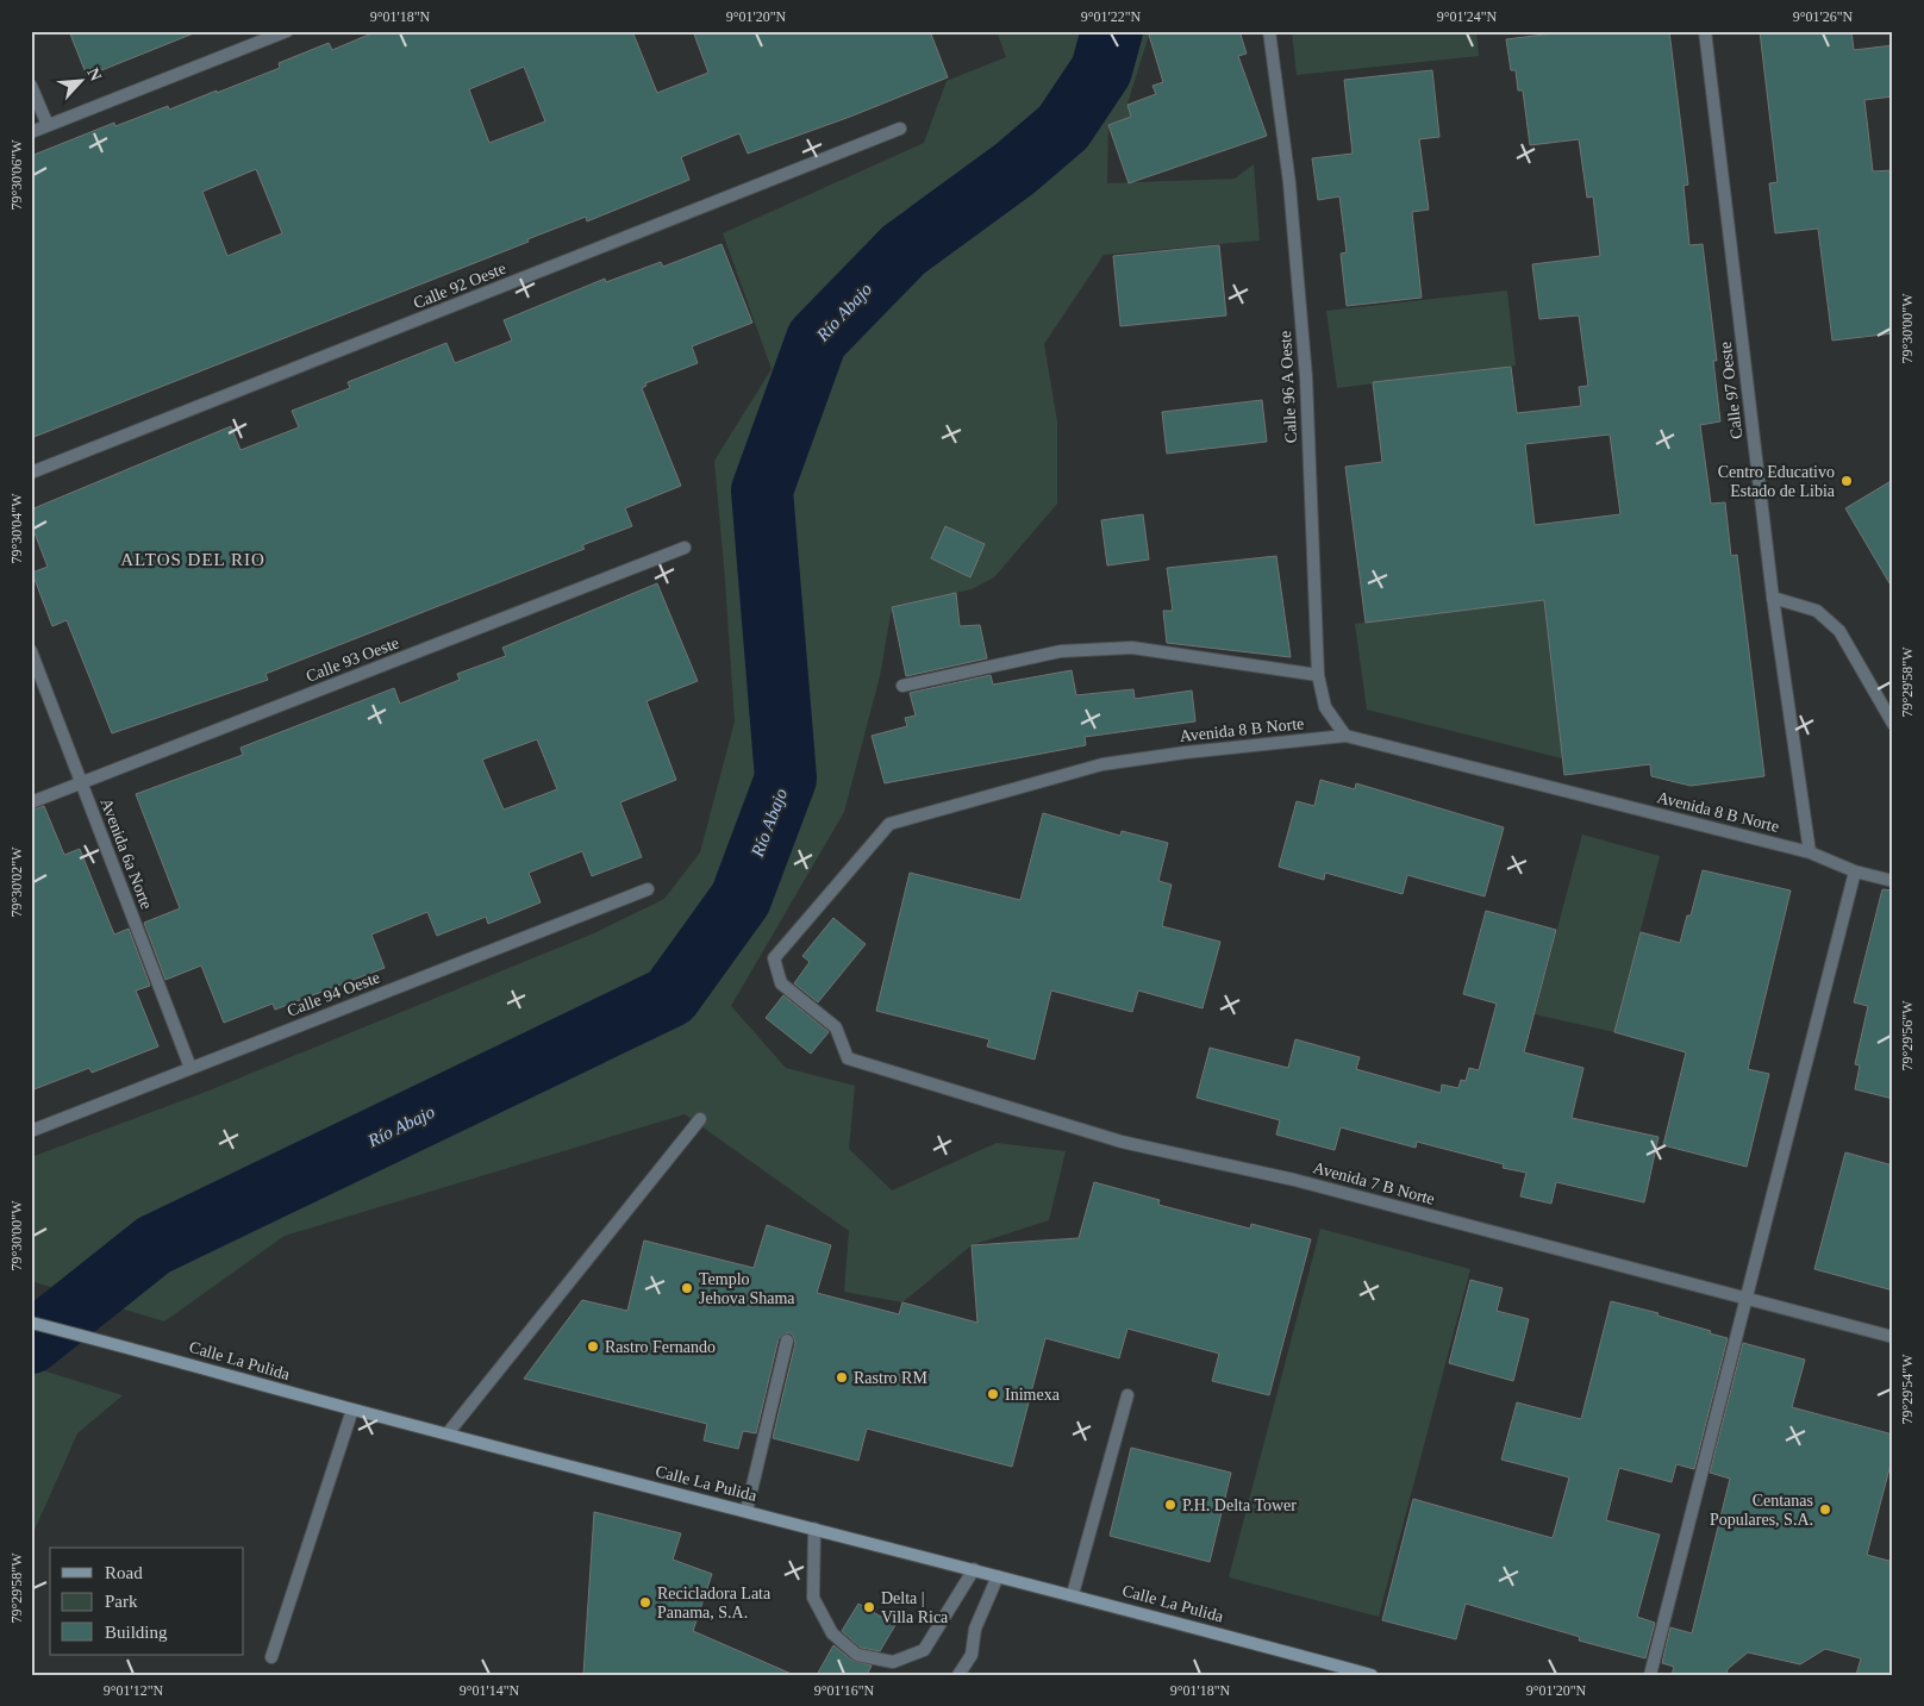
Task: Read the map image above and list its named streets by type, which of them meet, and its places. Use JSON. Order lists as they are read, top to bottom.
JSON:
{
  "streets": {
    "main road": ["Calle La Pulida"],
    "street": [
      "Calle 92 Oeste",
      "Calle 96 A Oeste",
      "Calle 97 Oeste",
      "Calle 93 Oeste",
      "Avenida 8 B Norte",
      "Avenida 6a Norte",
      "Calle 94 Oeste",
      "Avenida 7 B Norte"
    ]
  },
  "crossings": [
    ["Calle 96 A Oeste", "Avenida 8 B Norte"],
    ["Calle 97 Oeste", "Avenida 8 B Norte"],
    ["Calle 93 Oeste", "Avenida 6a Norte"],
    ["Avenida 8 B Norte", "Avenida 7 B Norte"],
    ["Avenida 6a Norte", "Calle 94 Oeste"]
  ],
  "districts": ["ALTOS DEL RIO"],
  "water": ["Río Abajo"],
  "places": [
    "Centro Educativo Estado de Libia",
    "Templo Jehova Shama",
    "Rastro Fernando",
    "Rastro RM",
    "Inimexa",
    "P.H. Delta Tower",
    "Centanas Populares, S.A.",
    "Recicladora Lata Panama, S.A.",
    "Delta | Villa Rica"
  ],
  "legend": ["Road", "Park", "Building"],
  "north": "top right",
  "coordinates": [
    "9°01'18\"N",
    "9°01'20\"N",
    "9°01'22\"N",
    "9°01'24\"N",
    "9°01'26\"N",
    "79°30'06\"W",
    "79°30'00\"W",
    "79°30'04\"W",
    "79°29'58\"W",
    "79°30'02\"W",
    "79°29'56\"W",
    "79°29'54\"W",
    "9°01'12\"N",
    "9°01'14\"N",
    "9°01'16\"N"
  ]
}
